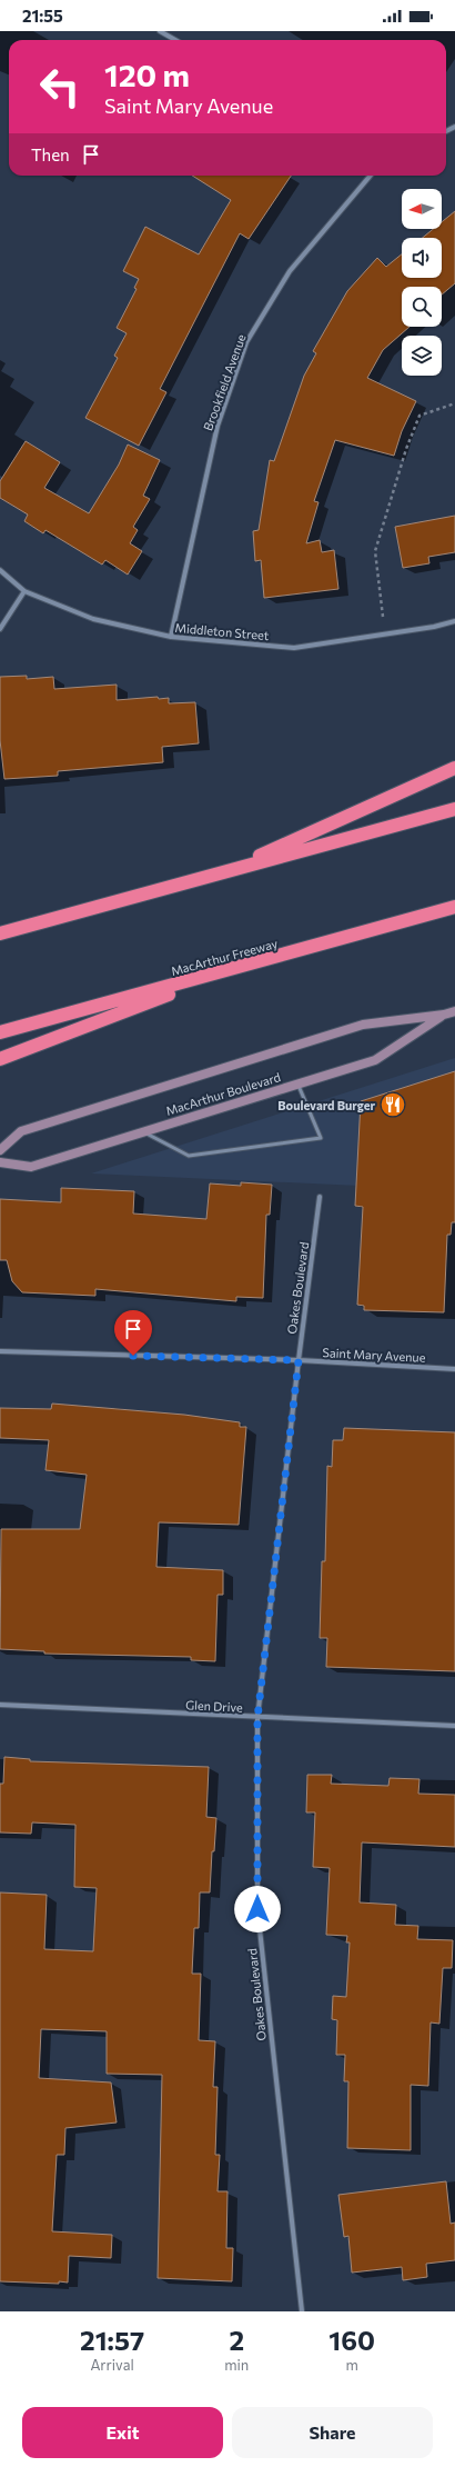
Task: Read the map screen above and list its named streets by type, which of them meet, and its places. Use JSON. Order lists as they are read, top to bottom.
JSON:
{
  "streets": {
    "highway": ["MacArthur Freeway"],
    "main road": ["MacArthur Boulevard"],
    "street": [
      "Brookfield Avenue",
      "Middleton Street",
      "Oakes Boulevard",
      "Saint Mary Avenue",
      "Glen Drive"
    ]
  },
  "crossings": [
    ["Brookfield Avenue", "Middleton Street"],
    ["Oakes Boulevard", "Saint Mary Avenue"],
    ["Oakes Boulevard", "Glen Drive"]
  ],
  "places": {
    "restaurant": ["Boulevard Burger"]
  },
  "north": "left",
  "page": {
    "status": "21:55",
    "turn": ["120 m", "Saint Mary Avenue"],
    "then": "Then",
    "eta": [
      "21:57",
      "Arrival",
      "2",
      "min",
      "160",
      "m"
    ],
    "buttons": ["Exit", "Share"]
  }
}
